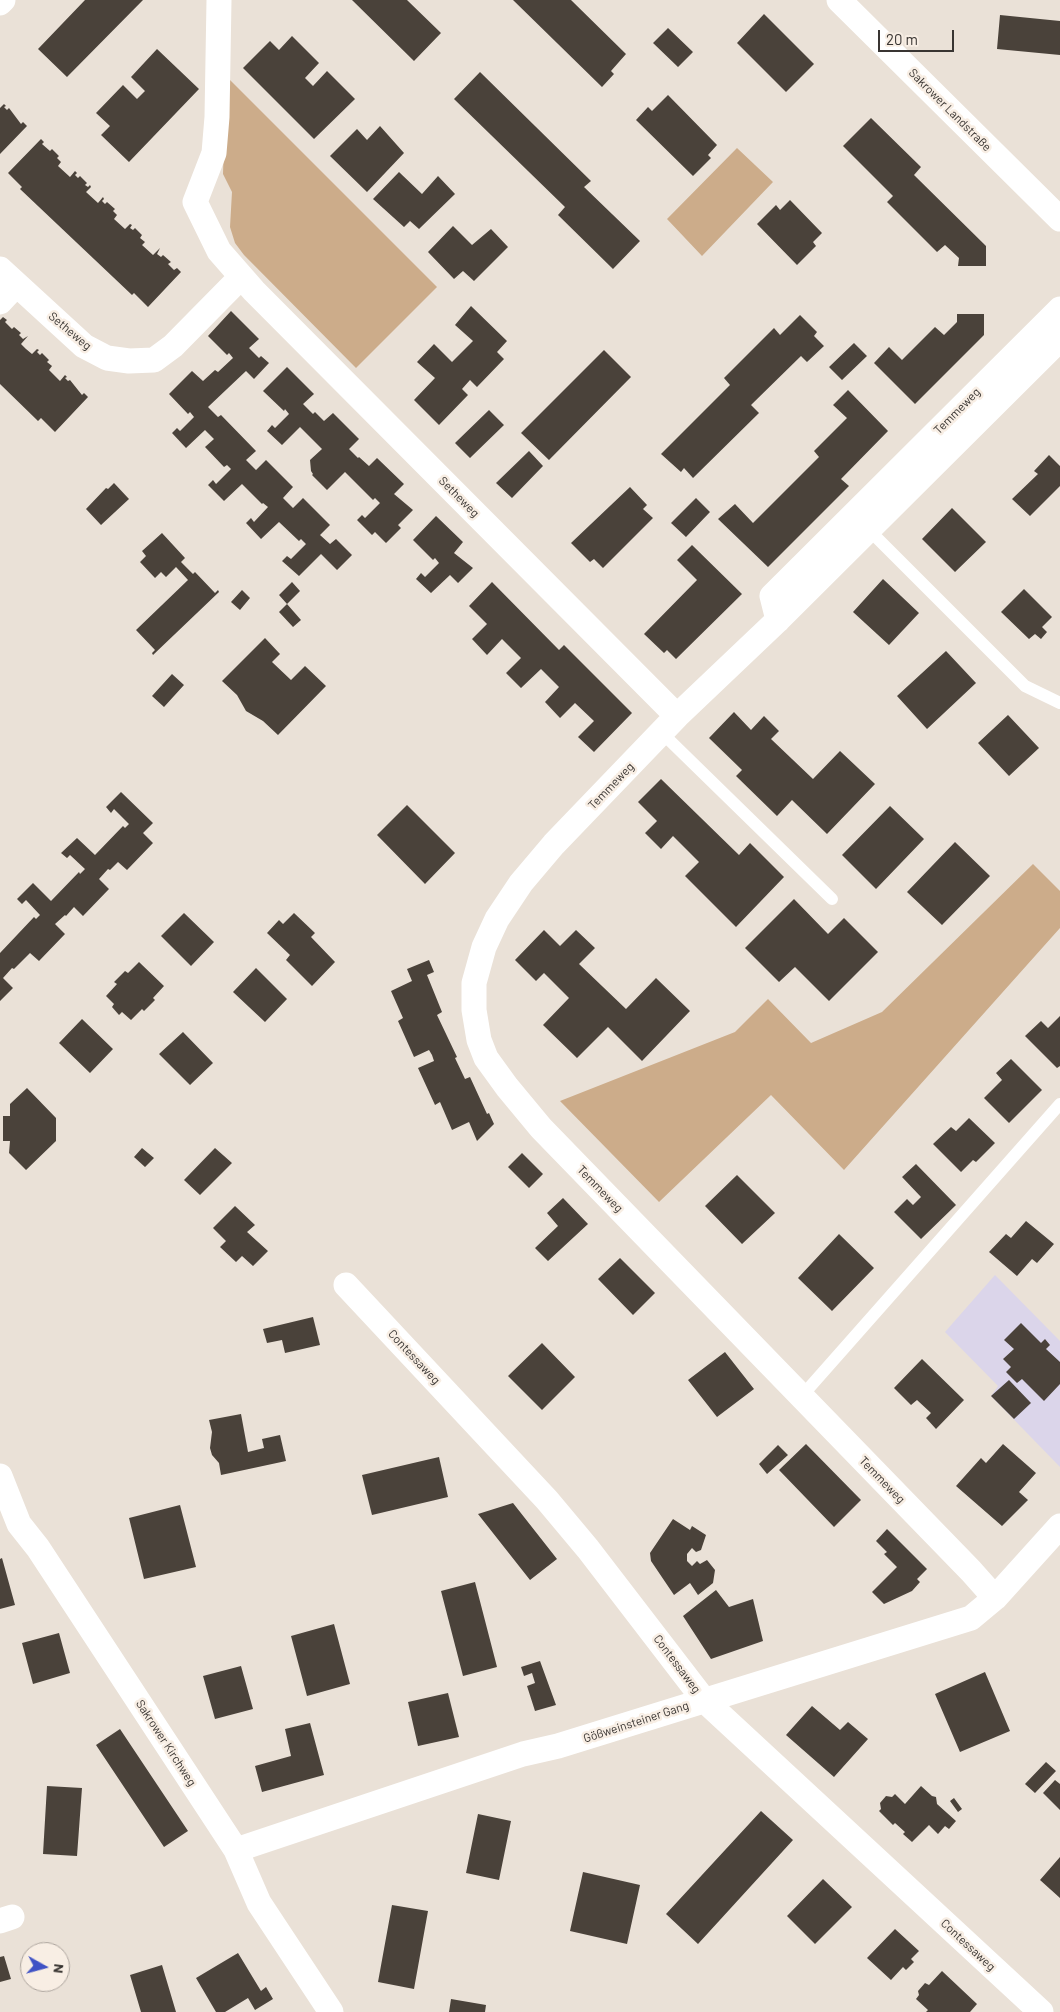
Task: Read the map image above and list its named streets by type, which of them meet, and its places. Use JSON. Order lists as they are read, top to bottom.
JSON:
{
  "streets": {
    "street": [
      "Sakrower Landstraße",
      "Setheweg",
      "Temmeweg",
      "Contessaweg",
      "Gößweinsteiner Gang",
      "Sakrower Kirchweg"
    ]
  },
  "crossings": [
    ["Setheweg", "Temmeweg"],
    ["Temmeweg", "Gößweinsteiner Gang"],
    ["Contessaweg", "Gößweinsteiner Gang"],
    ["Gößweinsteiner Gang", "Sakrower Kirchweg"]
  ],
  "scale_bar": "20 m",
  "north": "right"
}
